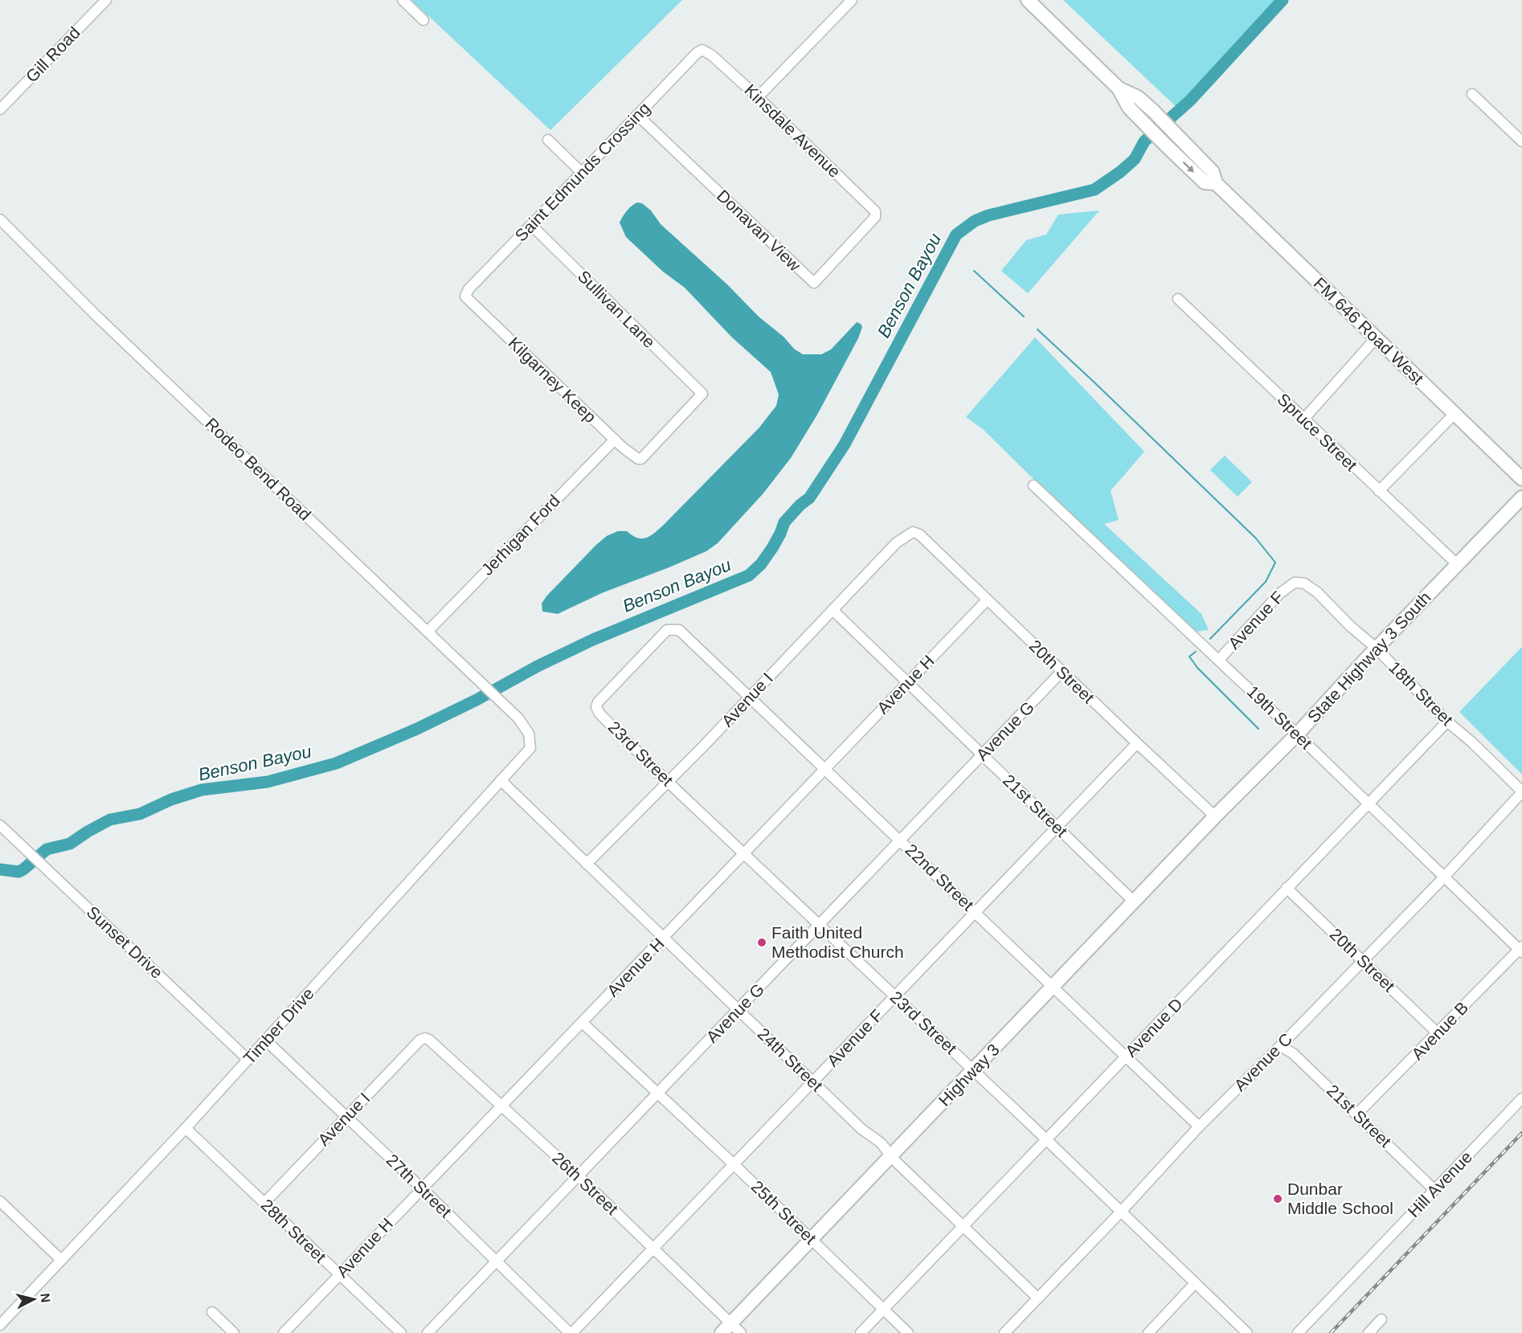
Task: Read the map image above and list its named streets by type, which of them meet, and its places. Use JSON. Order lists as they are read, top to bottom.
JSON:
{
  "streets": {
    "main road": ["FM 646 Road West", "State Highway 3 South", "Highway 3"],
    "street": [
      "Gill Road",
      "Kinsdale Avenue",
      "Saint Edmunds Crossing",
      "Donavan View",
      "Sullivan Lane",
      "Kilgarney Keep",
      "Spruce Street",
      "Rodeo Bend Road",
      "Jerhigan Ford",
      "Avenue F",
      "20th Street",
      "Avenue H",
      "18th Street",
      "Avenue I",
      "19th Street",
      "Avenue G",
      "23rd Street",
      "21st Street",
      "22nd Street",
      "Sunset Drive",
      "Timber Drive",
      "Avenue D",
      "Avenue B",
      "24th Street",
      "Avenue C",
      "26th Street",
      "Hill Avenue",
      "27th Street",
      "25th Street",
      "28th Street"
    ]
  },
  "crossings": [
    ["Kinsdale Avenue", "Saint Edmunds Crossing"],
    ["Kinsdale Avenue", "Donavan View"],
    ["Saint Edmunds Crossing", "Donavan View"],
    ["Saint Edmunds Crossing", "Sullivan Lane"],
    ["Saint Edmunds Crossing", "Kilgarney Keep"],
    ["Sullivan Lane", "Kilgarney Keep"],
    ["Kilgarney Keep", "Jerhigan Ford"],
    ["Spruce Street", "State Highway 3 South"],
    ["Rodeo Bend Road", "Jerhigan Ford"],
    ["Rodeo Bend Road", "Timber Drive"],
    ["Avenue F", "20th Street"],
    ["Avenue F", "18th Street"],
    ["Avenue F", "19th Street"],
    ["Avenue F", "23rd Street"],
    ["Avenue F", "21st Street"],
    ["Avenue F", "22nd Street"],
    ["Avenue F", "24th Street"],
    ["Avenue F", "26th Street"],
    ["Avenue F", "27th Street"],
    ["Avenue F", "25th Street"],
    ["State Highway 3 South", "20th Street"],
    ["State Highway 3 South", "18th Street"],
    ["State Highway 3 South", "19th Street"],
    ["State Highway 3 South", "Highway 3"],
    ["20th Street", "Avenue H"],
    ["20th Street", "Avenue I"],
    ["20th Street", "Avenue G"],
    ["20th Street", "Avenue D"],
    ["20th Street", "Avenue B"],
    ["20th Street", "Avenue C"],
    ["20th Street", "Highway 3"],
    ["Avenue H", "23rd Street"],
    ["Avenue H", "21st Street"],
    ["Avenue H", "22nd Street"],
    ["Avenue H", "24th Street"],
    ["Avenue H", "26th Street"],
    ["Avenue H", "27th Street"],
    ["Avenue H", "25th Street"],
    ["Avenue H", "28th Street"],
    ["18th Street", "Avenue D"],
    ["18th Street", "Avenue C"],
    ["Avenue I", "23rd Street"],
    ["Avenue I", "21st Street"],
    ["Avenue I", "22nd Street"],
    ["Avenue I", "24th Street"],
    ["Avenue I", "26th Street"],
    ["Avenue I", "27th Street"],
    ["Avenue I", "28th Street"],
    ["19th Street", "Avenue D"],
    ["19th Street", "Avenue B"],
    ["19th Street", "Avenue C"],
    ["Avenue G", "23rd Street"],
    ["Avenue G", "21st Street"],
    ["Avenue G", "22nd Street"],
    ["Avenue G", "24th Street"],
    ["Avenue G", "26th Street"],
    ["Avenue G", "27th Street"],
    ["Avenue G", "25th Street"],
    ["23rd Street", "22nd Street"],
    ["23rd Street", "Avenue D"],
    ["23rd Street", "Avenue C"],
    ["23rd Street", "Highway 3"],
    ["21st Street", "Avenue B"],
    ["21st Street", "Avenue C"],
    ["21st Street", "Highway 3"],
    ["21st Street", "Hill Avenue"],
    ["22nd Street", "Avenue D"],
    ["22nd Street", "Avenue C"],
    ["22nd Street", "Highway 3"],
    ["Sunset Drive", "Timber Drive"],
    ["Timber Drive", "24th Street"],
    ["Timber Drive", "27th Street"],
    ["Timber Drive", "28th Street"],
    ["Avenue D", "24th Street"],
    ["Avenue D", "25th Street"],
    ["24th Street", "Avenue C"],
    ["24th Street", "Highway 3"],
    ["Highway 3", "26th Street"],
    ["Highway 3", "25th Street"]
  ],
  "water": ["Benson Bayou"],
  "places": ["Faith United Methodist Church", "Dunbar Middle School"],
  "north": "right"
}
